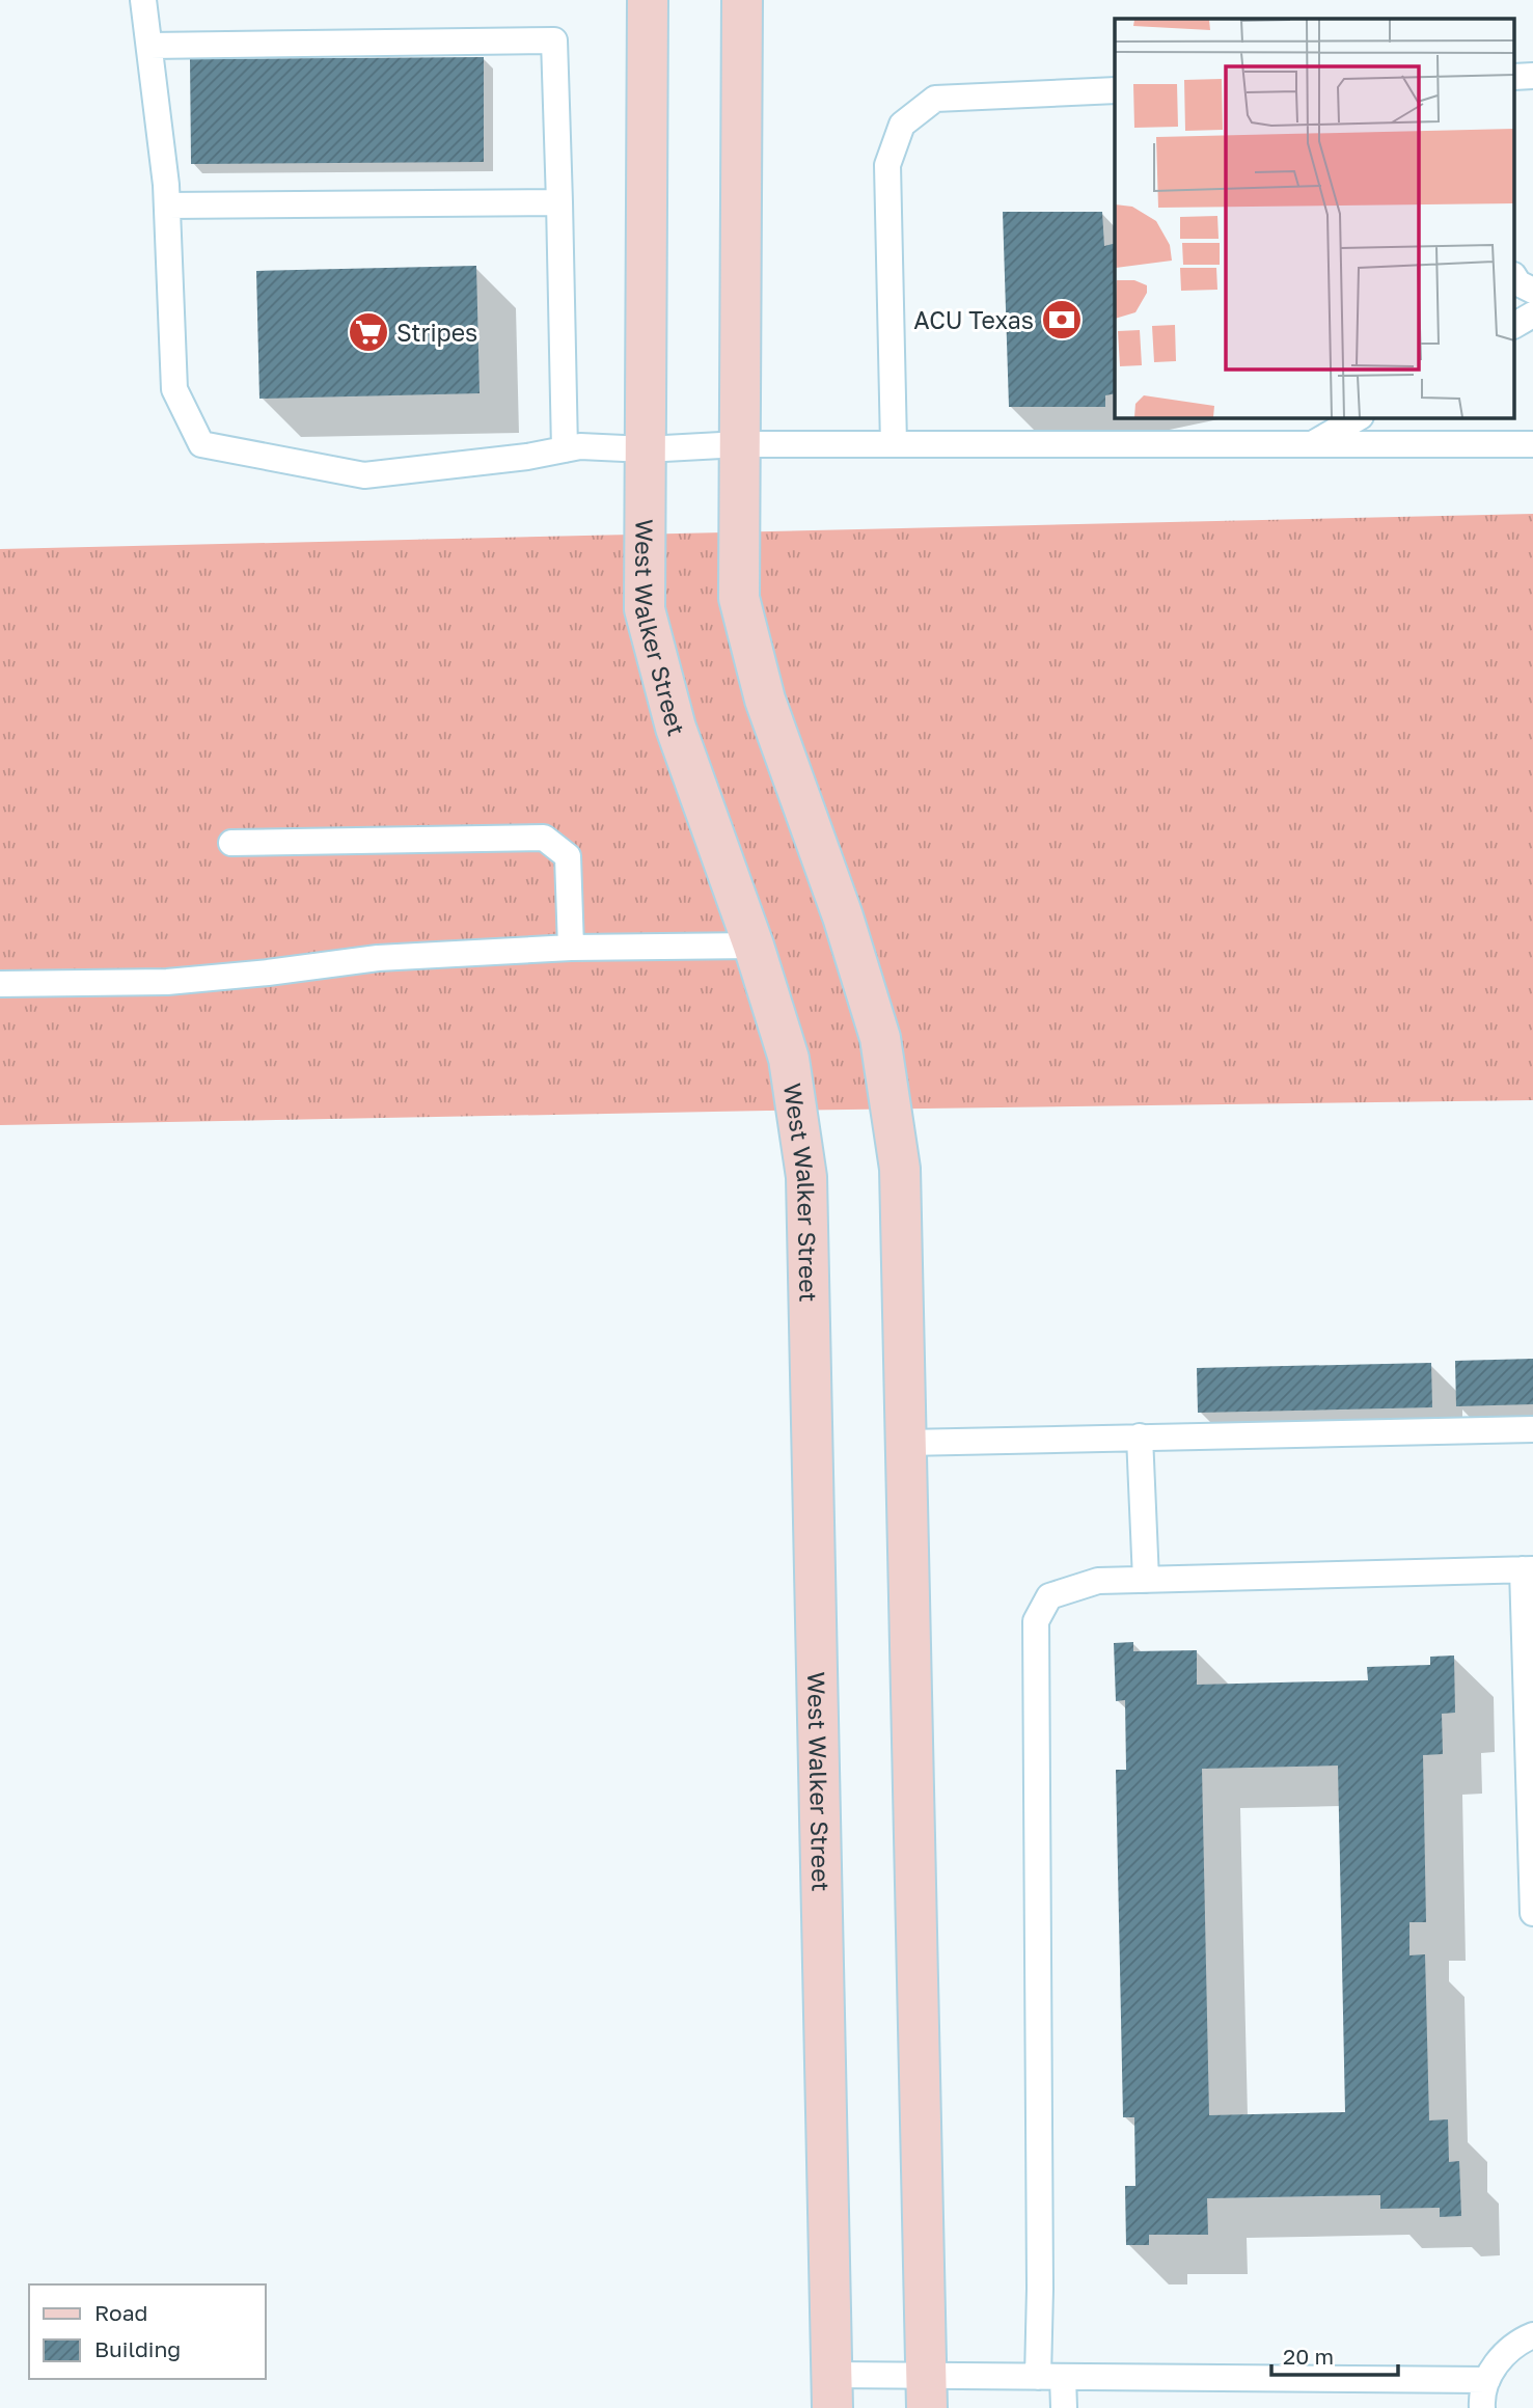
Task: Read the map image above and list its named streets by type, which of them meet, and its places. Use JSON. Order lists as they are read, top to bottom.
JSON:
{
  "streets": {
    "street": ["West Walker Street"]
  },
  "places": {
    "bank": ["ACU Texas"],
    "supermarket": ["Stripes"]
  },
  "legend": ["Road", "Building"],
  "scale_bar": "20 m"
}
